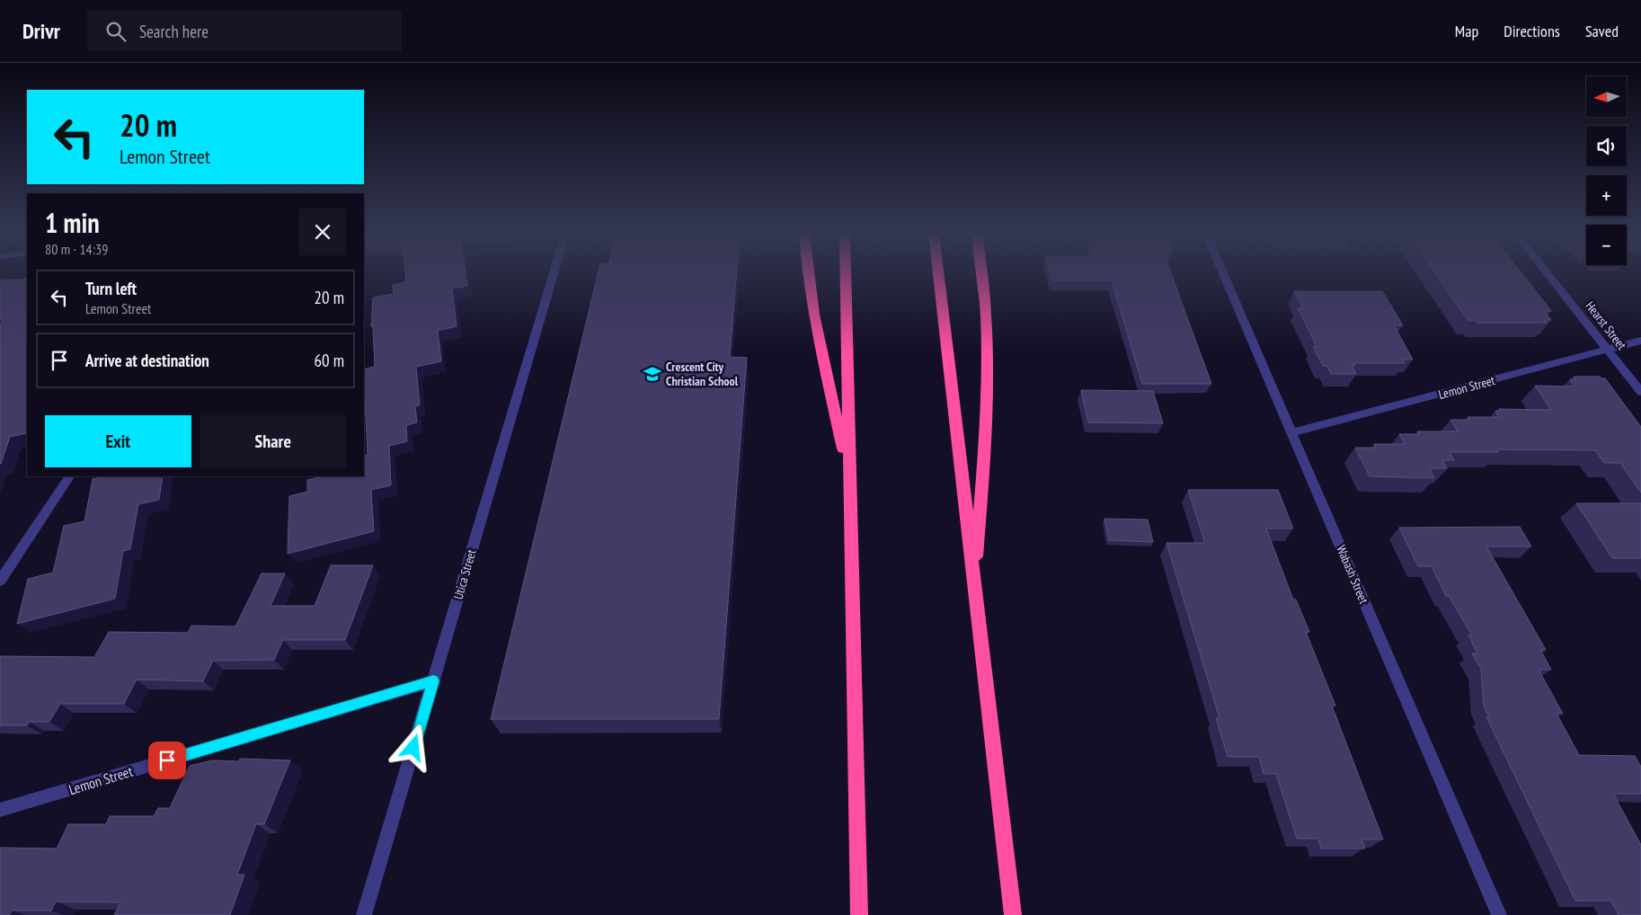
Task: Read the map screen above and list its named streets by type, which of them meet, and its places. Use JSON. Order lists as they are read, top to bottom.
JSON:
{
  "streets": {
    "street": [
      "Hearst Street",
      "Lemon Street",
      "Utica Street",
      "Wabash Street"
    ]
  },
  "crossings": [
    ["Hearst Street", "Lemon Street"],
    ["Lemon Street", "Utica Street"],
    ["Lemon Street", "Wabash Street"]
  ],
  "places": {
    "school or university": ["Crescent City Christian School"]
  },
  "north": "left",
  "page": {
    "header": "Drivr",
    "search": "Search here",
    "nav": ["Map", "Directions", "Saved"],
    "map_buttons": ["+", "−"],
    "turn": ["20 m", "Lemon Street"],
    "heading": ["1 min", "80 m · 14:39"],
    "list": [
      {
        "name": "Turn left",
        "note": "Lemon Street",
        "value": "20 m"
      },
      {
        "name": "Arrive at destination",
        "value": "60 m"
      }
    ],
    "buttons": ["Exit", "Share"]
  }
}
